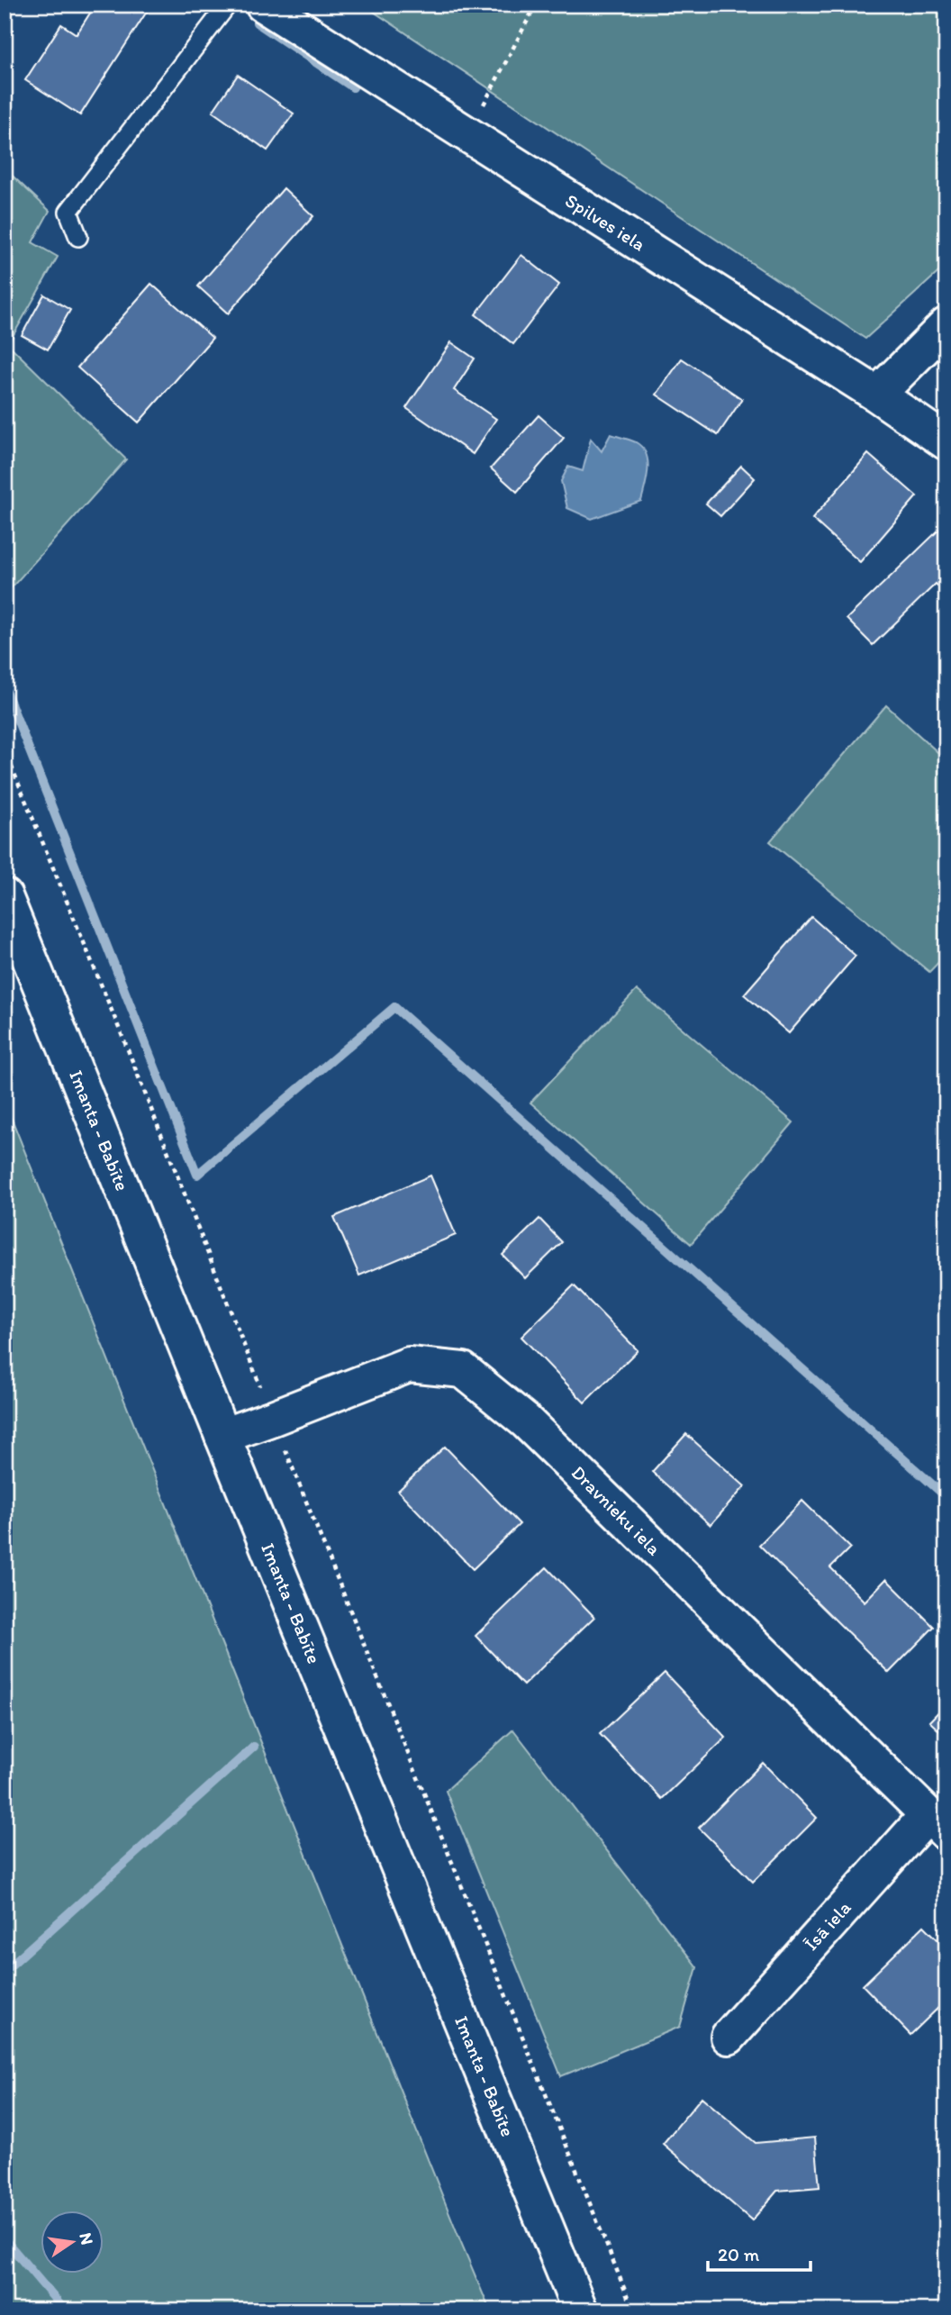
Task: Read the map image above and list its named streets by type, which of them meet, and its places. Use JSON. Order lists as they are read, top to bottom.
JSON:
{
  "streets": {
    "street": [
      "Spilves iela",
      "Imanta - Babīte",
      "Dravnieku iela",
      "Īsā iela"
    ]
  },
  "crossings": [
    ["Imanta - Babīte", "Dravnieku iela"],
    ["Dravnieku iela", "Īsā iela"]
  ],
  "scale_bar": "20 m",
  "north": "right"
}
